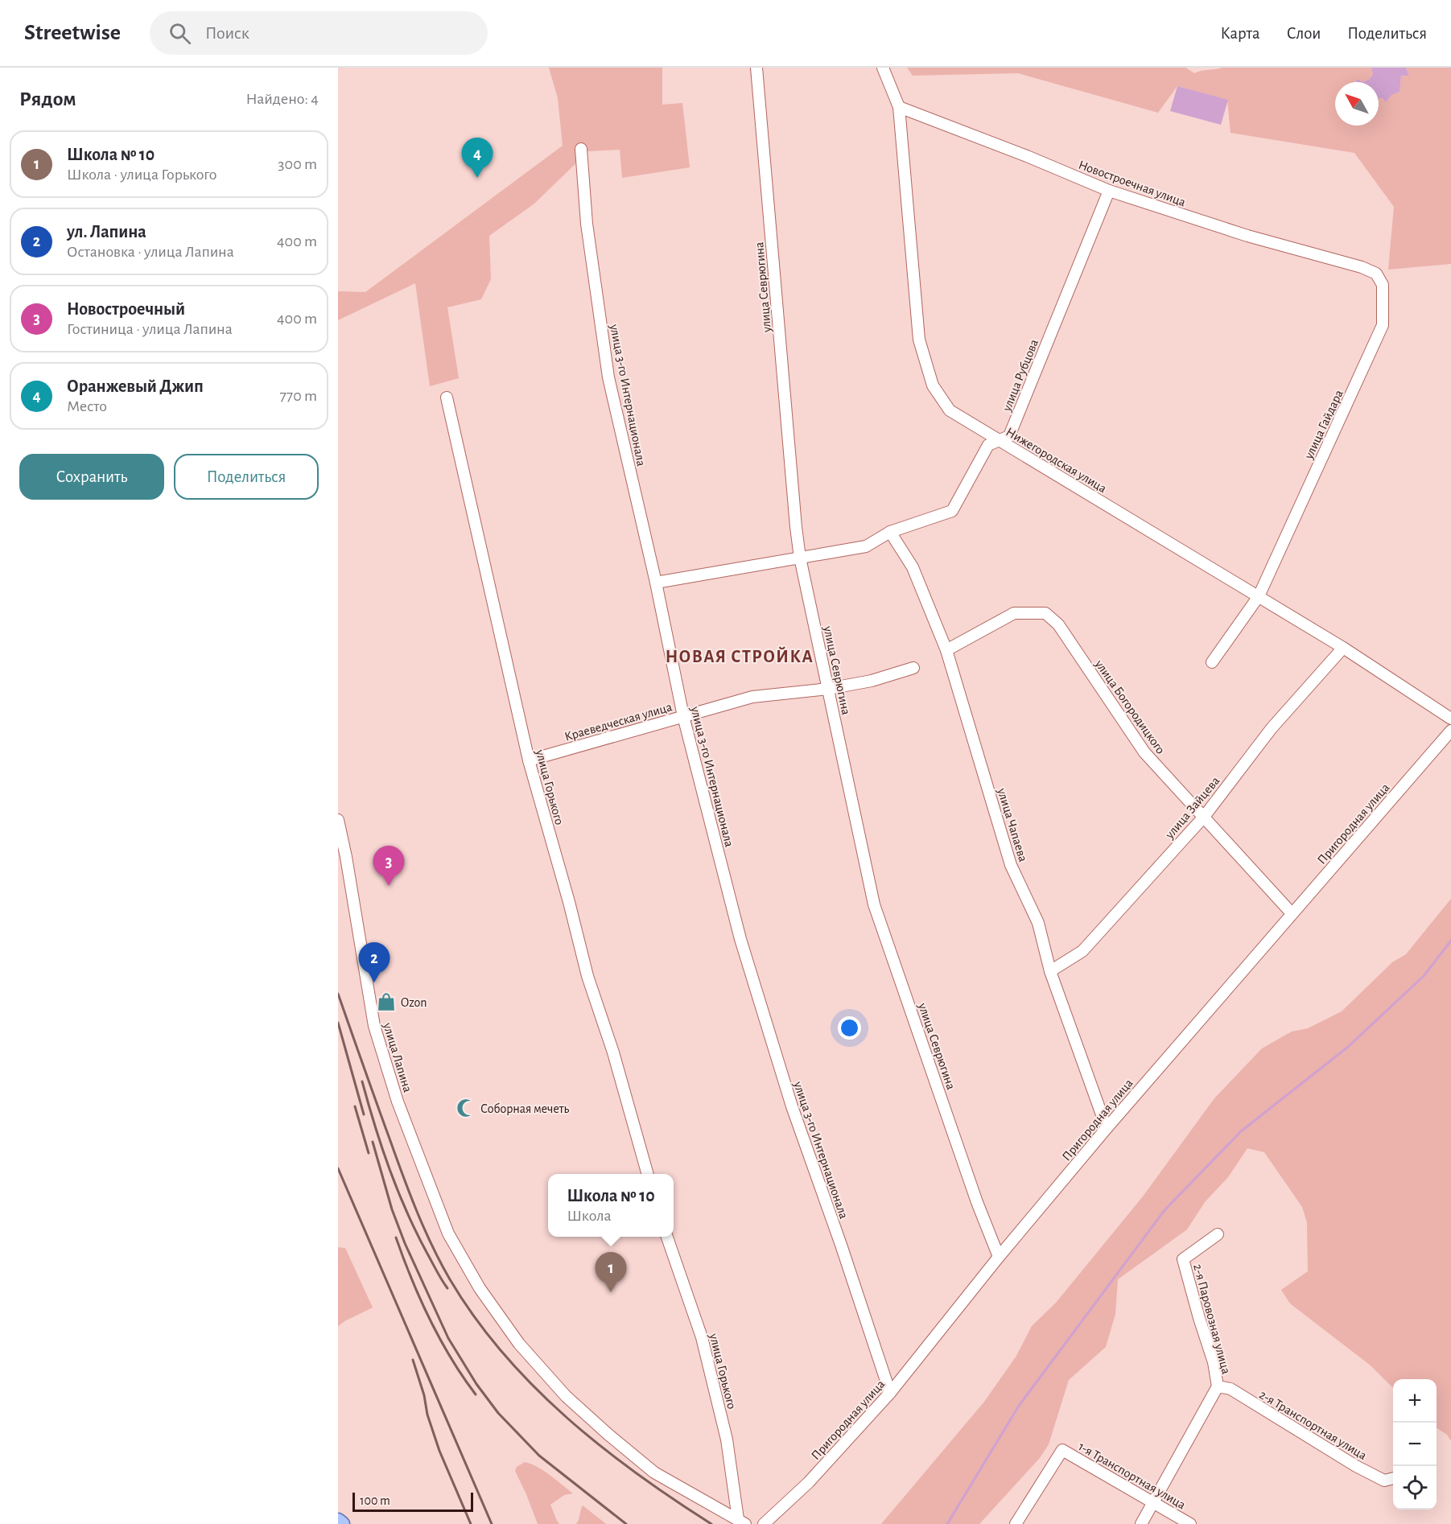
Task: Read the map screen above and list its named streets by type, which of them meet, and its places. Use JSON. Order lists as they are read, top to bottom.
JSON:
{
  "streets": {
    "street": [
      "Новостроечная улица",
      "улица Севрюгина",
      "улица Рубцова",
      "улица 3-го Интернационала",
      "улица Гайдара",
      "Нижегородская улица",
      "улица Богородицкого",
      "Краеведческая улица",
      "улица Горького",
      "улица Зайцева",
      "Пригородная улица",
      "улица Чапаева",
      "улица Лапина",
      "2-я Паровозная улица",
      "2-я Транспортная улица",
      "1-я Транспортная улица"
    ]
  },
  "crossings": [
    ["Новостроечная улица", "улица Рубцова"],
    ["Новостроечная улица", "улица Гайдара"],
    ["Новостроечная улица", "Нижегородская улица"],
    ["улица Севрюгина", "улица Рубцова"],
    ["улица Севрюгина", "Краеведческая улица"],
    ["улица Севрюгина", "Пригородная улица"],
    ["улица Рубцова", "улица 3-го Интернационала"],
    ["улица Рубцова", "Нижегородская улица"],
    ["улица Рубцова", "улица Чапаева"],
    ["улица 3-го Интернационала", "Краеведческая улица"],
    ["улица 3-го Интернационала", "Пригородная улица"],
    ["улица Гайдара", "Нижегородская улица"],
    ["Нижегородская улица", "улица Зайцева"],
    ["улица Богородицкого", "улица Зайцева"],
    ["улица Богородицкого", "Пригородная улица"],
    ["улица Богородицкого", "улица Чапаева"],
    ["Краеведческая улица", "улица Горького"],
    ["улица Горького", "улица Лапина"],
    ["улица Зайцева", "улица Чапаева"],
    ["Пригородная улица", "улица Чапаева"],
    ["2-я Паровозная улица", "2-я Транспортная улица"],
    ["2-я Паровозная улица", "1-я Транспортная улица"]
  ],
  "districts": ["НОВАЯ СТРОЙКА"],
  "places": {
    "shop": ["Ozon"],
    "mosque": ["Соборная мечеть"]
  },
  "scale_bar": "100 m",
  "north": "top left",
  "page": {
    "header": "Streetwise",
    "search": "Поиск",
    "nav": ["Карта", "Слои", "Поделиться"],
    "heading": ["Рядом", "Найдено: 4"],
    "list": [
      {
        "mark": "1",
        "name": "Школа № 10",
        "note": "Школа · улица Горького",
        "value": "300 m"
      },
      {
        "mark": "2",
        "name": "ул. Лапина",
        "note": "Остановка · улица Лапина",
        "value": "400 m"
      },
      {
        "mark": "3",
        "name": "Новостроечный",
        "note": "Гостиница · улица Лапина",
        "value": "400 m"
      },
      {
        "mark": "4",
        "name": "Оранжевый Джип",
        "note": "Место",
        "value": "770 m"
      }
    ],
    "pins": [
      "4",
      "3",
      "2",
      "1"
    ],
    "buttons": ["Сохранить", "Поделиться"],
    "popup": ["Школа № 10", "Школа"],
    "map_buttons": ["+", "−"],
    "scale": "100 m"
  }
}
